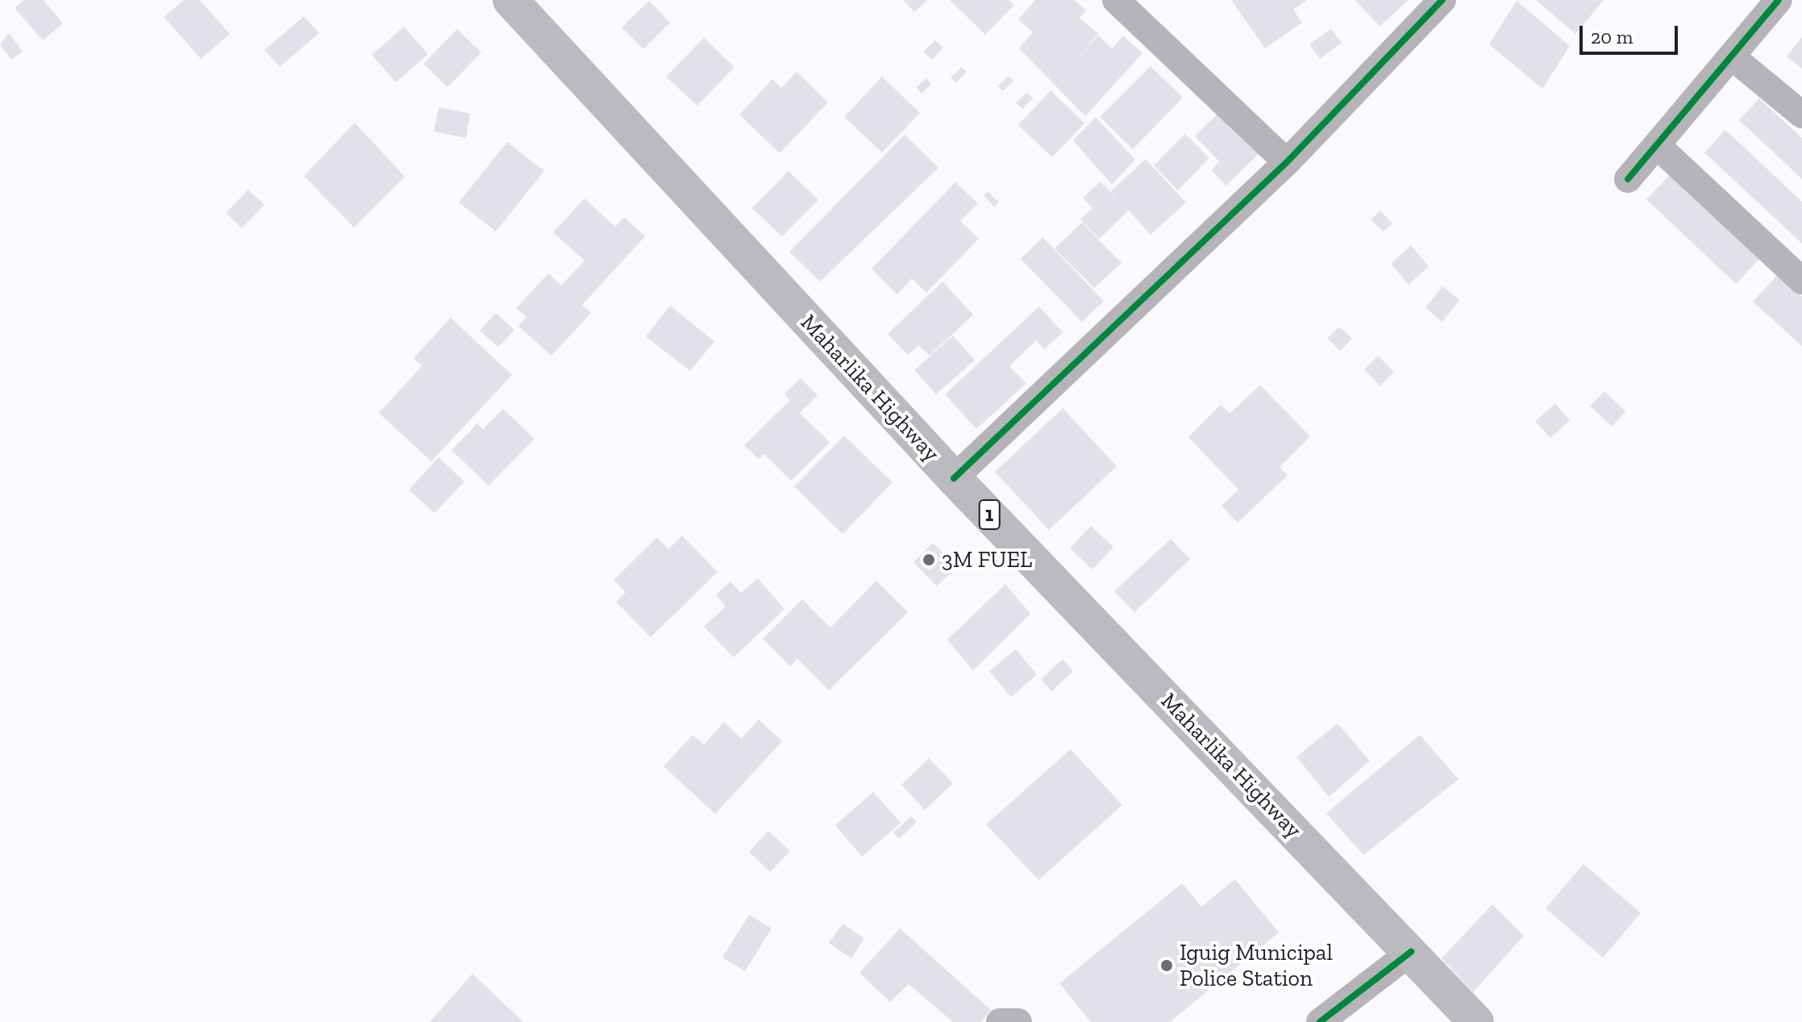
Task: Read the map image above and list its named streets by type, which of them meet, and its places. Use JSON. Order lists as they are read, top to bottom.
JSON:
{
  "streets": {
    "highway": ["Maharlika Highway", "1"]
  },
  "places": ["3M FUEL", "Iguig Municipal Police Station"],
  "scale_bar": "20 m"
}
